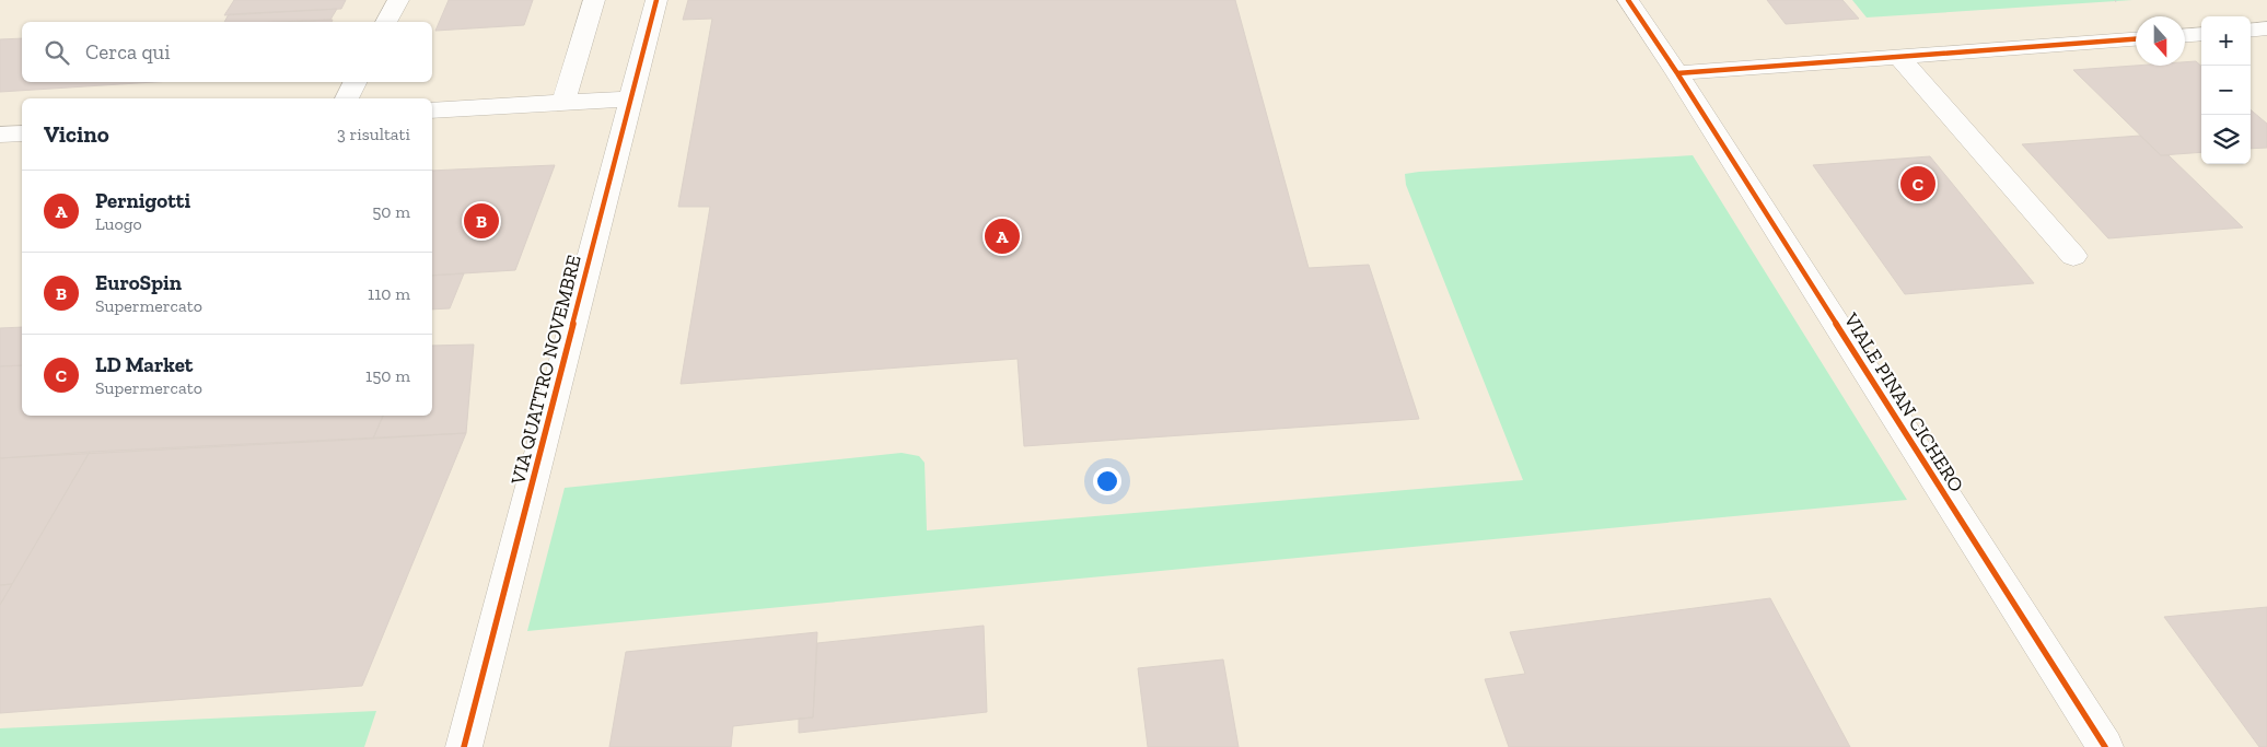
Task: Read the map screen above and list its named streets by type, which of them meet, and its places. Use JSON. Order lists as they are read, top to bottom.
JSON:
{
  "streets": {
    "street": ["VIA QUATTRO NOVEMBRE", "VIALE PINAN CICHERO"]
  },
  "north": "bottom",
  "page": {
    "map_buttons": ["+", "−"],
    "search": "Cerca qui",
    "heading": ["Vicino", "3 risultati"],
    "pins": ["C", "B", "A"],
    "list": [
      {
        "mark": "A",
        "name": "Pernigotti",
        "note": "Luogo",
        "value": "50 m"
      },
      {
        "mark": "B",
        "name": "EuroSpin",
        "note": "Supermercato",
        "value": "110 m"
      },
      {
        "mark": "C",
        "name": "LD Market",
        "note": "Supermercato",
        "value": "150 m"
      }
    ]
  }
}
